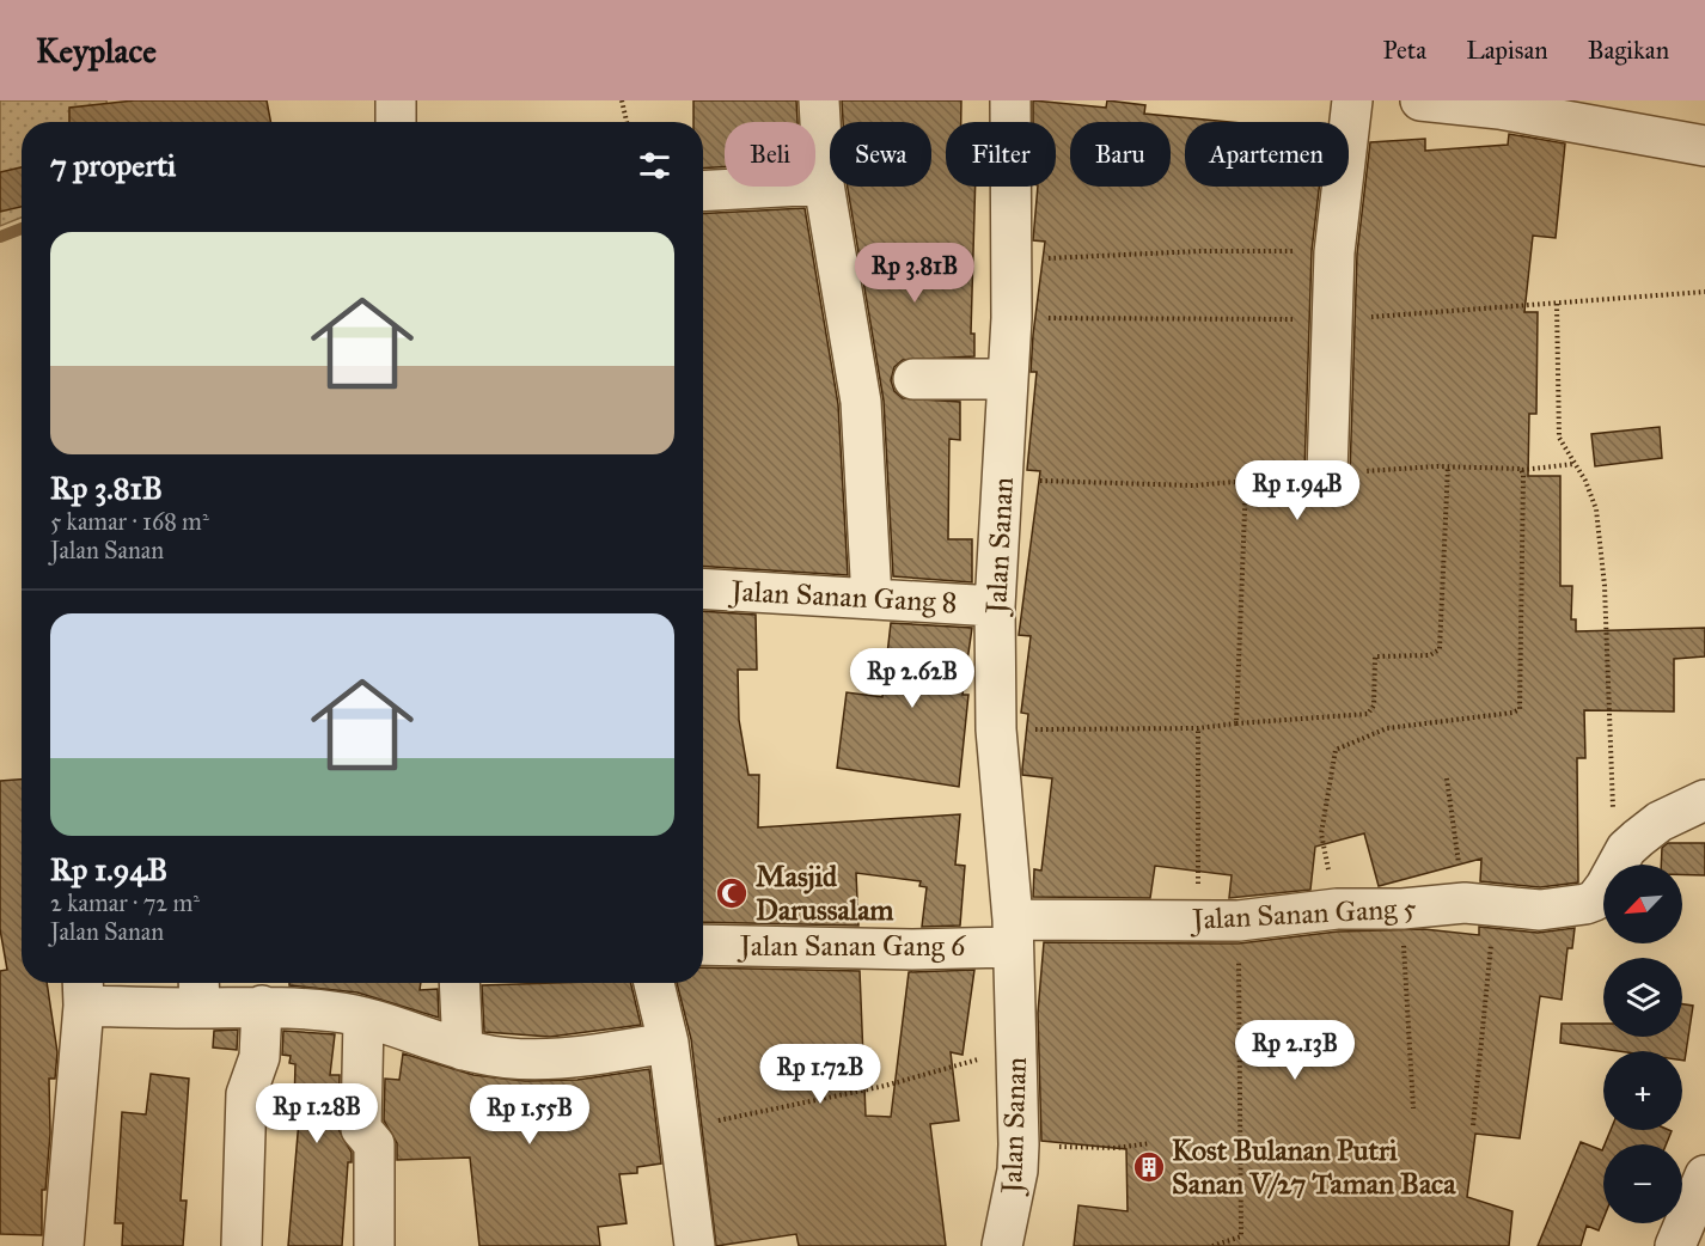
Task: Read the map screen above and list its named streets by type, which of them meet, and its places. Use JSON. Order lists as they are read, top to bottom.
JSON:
{
  "streets": {
    "street": [
      "Jalan Sanan",
      "Jalan Sanan Gang 8",
      "Jalan Sanan Gang 5",
      "Jalan Sanan Gang 6"
    ]
  },
  "crossings": [
    ["Jalan Sanan", "Jalan Sanan Gang 8"],
    ["Jalan Sanan", "Jalan Sanan Gang 5"],
    ["Jalan Sanan", "Jalan Sanan Gang 6"],
    ["Jalan Sanan Gang 5", "Jalan Sanan Gang 6"]
  ],
  "places": {
    "mosque": ["Masjid Darussalam"],
    "building": ["Kost Bulanan Putri Sanan V/27 Taman Baca"]
  },
  "north": "bottom left",
  "page": {
    "header": "Keyplace",
    "nav": ["Peta", "Lapisan", "Bagikan"],
    "chip": [
      "Beli",
      "Sewa",
      "Filter",
      "Baru",
      "Apartemen"
    ],
    "heading": "7 properti",
    "list": [
      {
        "name": "Rp 3.81B",
        "note": "5 kamar · 168 m² · Jalan Sanan"
      },
      {
        "name": "Rp 1.94B",
        "note": "2 kamar · 72 m² · Jalan Sanan"
      }
    ],
    "price": [
      "Rp 3.81B",
      "Rp 1.94B",
      "Rp 2.62B",
      "Rp 2.13B",
      "Rp 1.72B",
      "Rp 1.28B",
      "Rp 1.55B"
    ],
    "map_buttons": ["+", "−"]
  }
}
